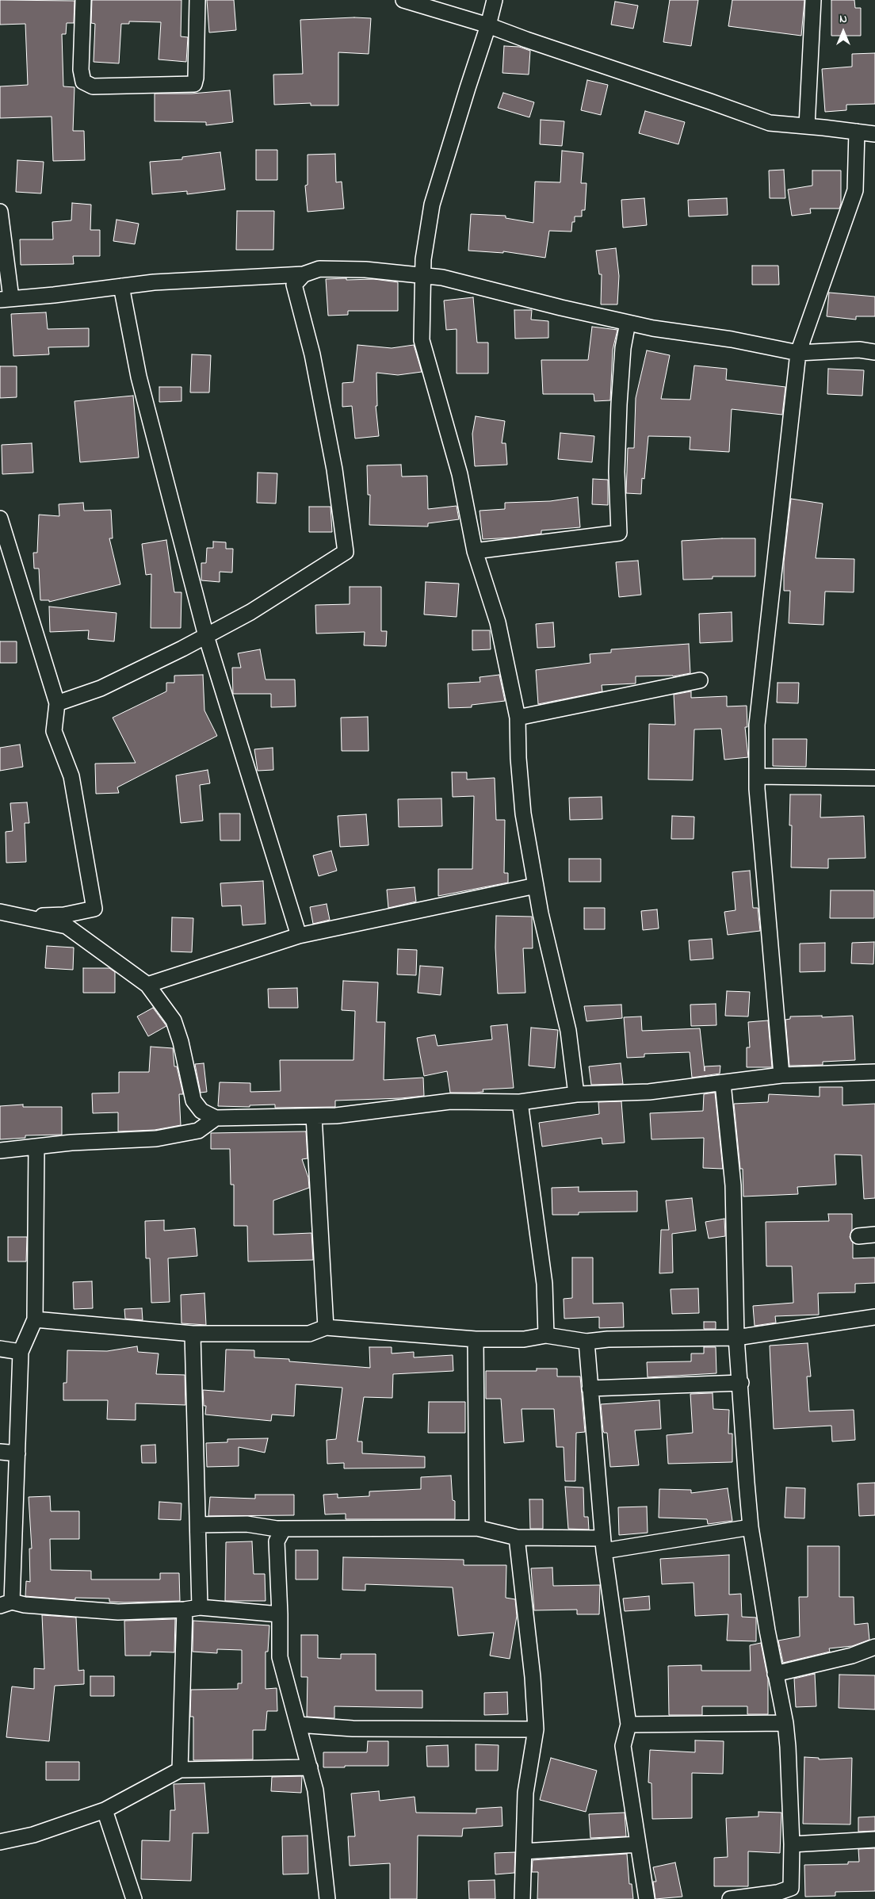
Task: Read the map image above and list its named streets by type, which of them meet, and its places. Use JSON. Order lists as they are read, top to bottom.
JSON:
{
  "north": "top"
}
